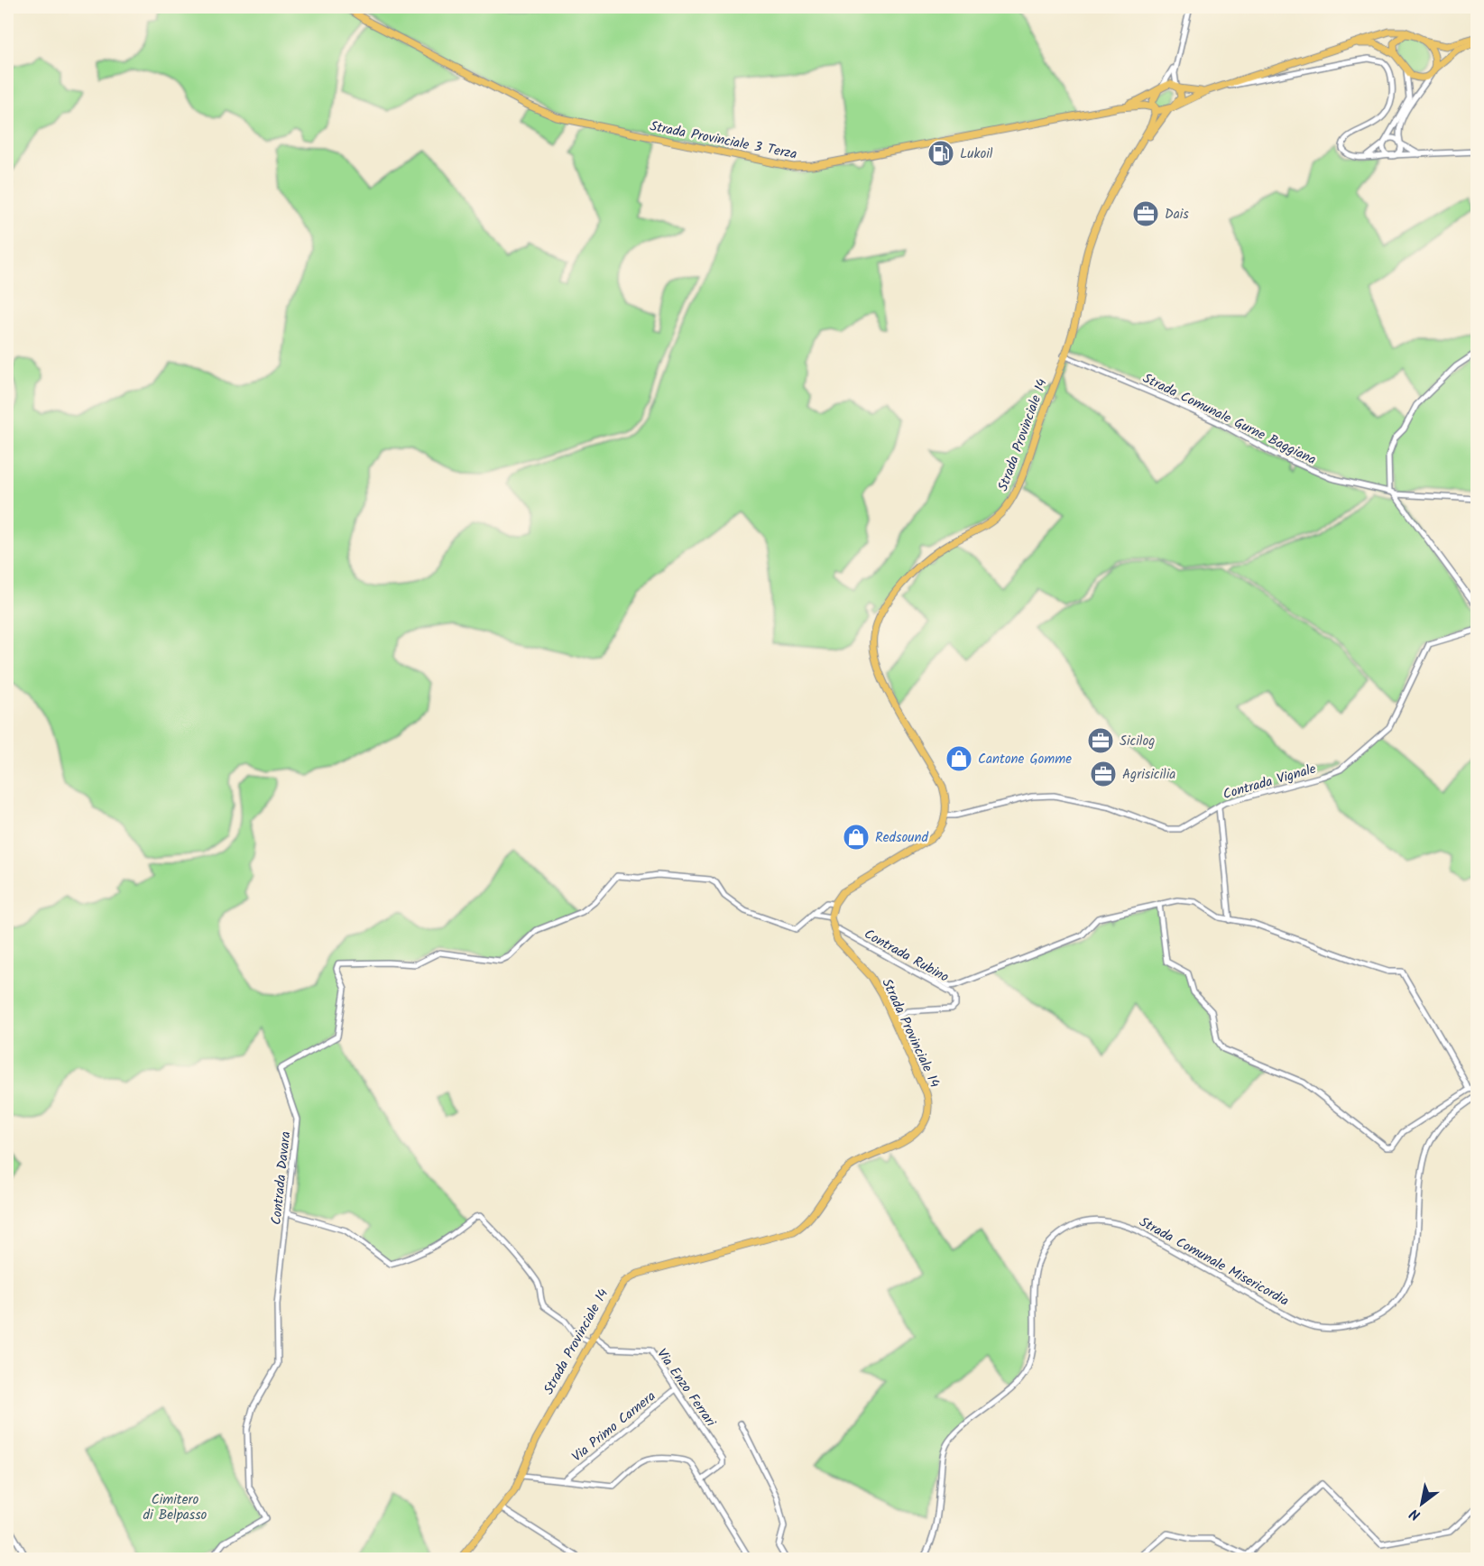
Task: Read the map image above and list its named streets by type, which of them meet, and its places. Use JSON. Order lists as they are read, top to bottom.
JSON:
{
  "streets": {
    "main road": ["Strada Provinciale 3 Terza", "Strada Provinciale 14"],
    "street": [
      "Strada Comunale Gurne Baggiana",
      "Contrada Vignale",
      "Contrada Rubino",
      "Contrada Davara",
      "Strada Comunale Misericordia",
      "Via Enzo Ferrari",
      "Via Primo Carnera"
    ]
  },
  "crossings": [
    ["Strada Comunale Gurne Baggiana", "Strada Provinciale 14"],
    ["Strada Provinciale 14", "Contrada Vignale"],
    ["Strada Provinciale 14", "Contrada Rubino"],
    ["Strada Provinciale 14", "Via Enzo Ferrari"],
    ["Via Enzo Ferrari", "Via Primo Carnera"]
  ],
  "parks": ["Cimitero di Belpasso"],
  "places": {
    "fuel station": ["Lukoil"],
    "office": ["Dais", "Sicilog", "Agrisicilia"],
    "shop": ["Cantone Gomme", "Redsound"]
  },
  "north": "bottom left"
}
